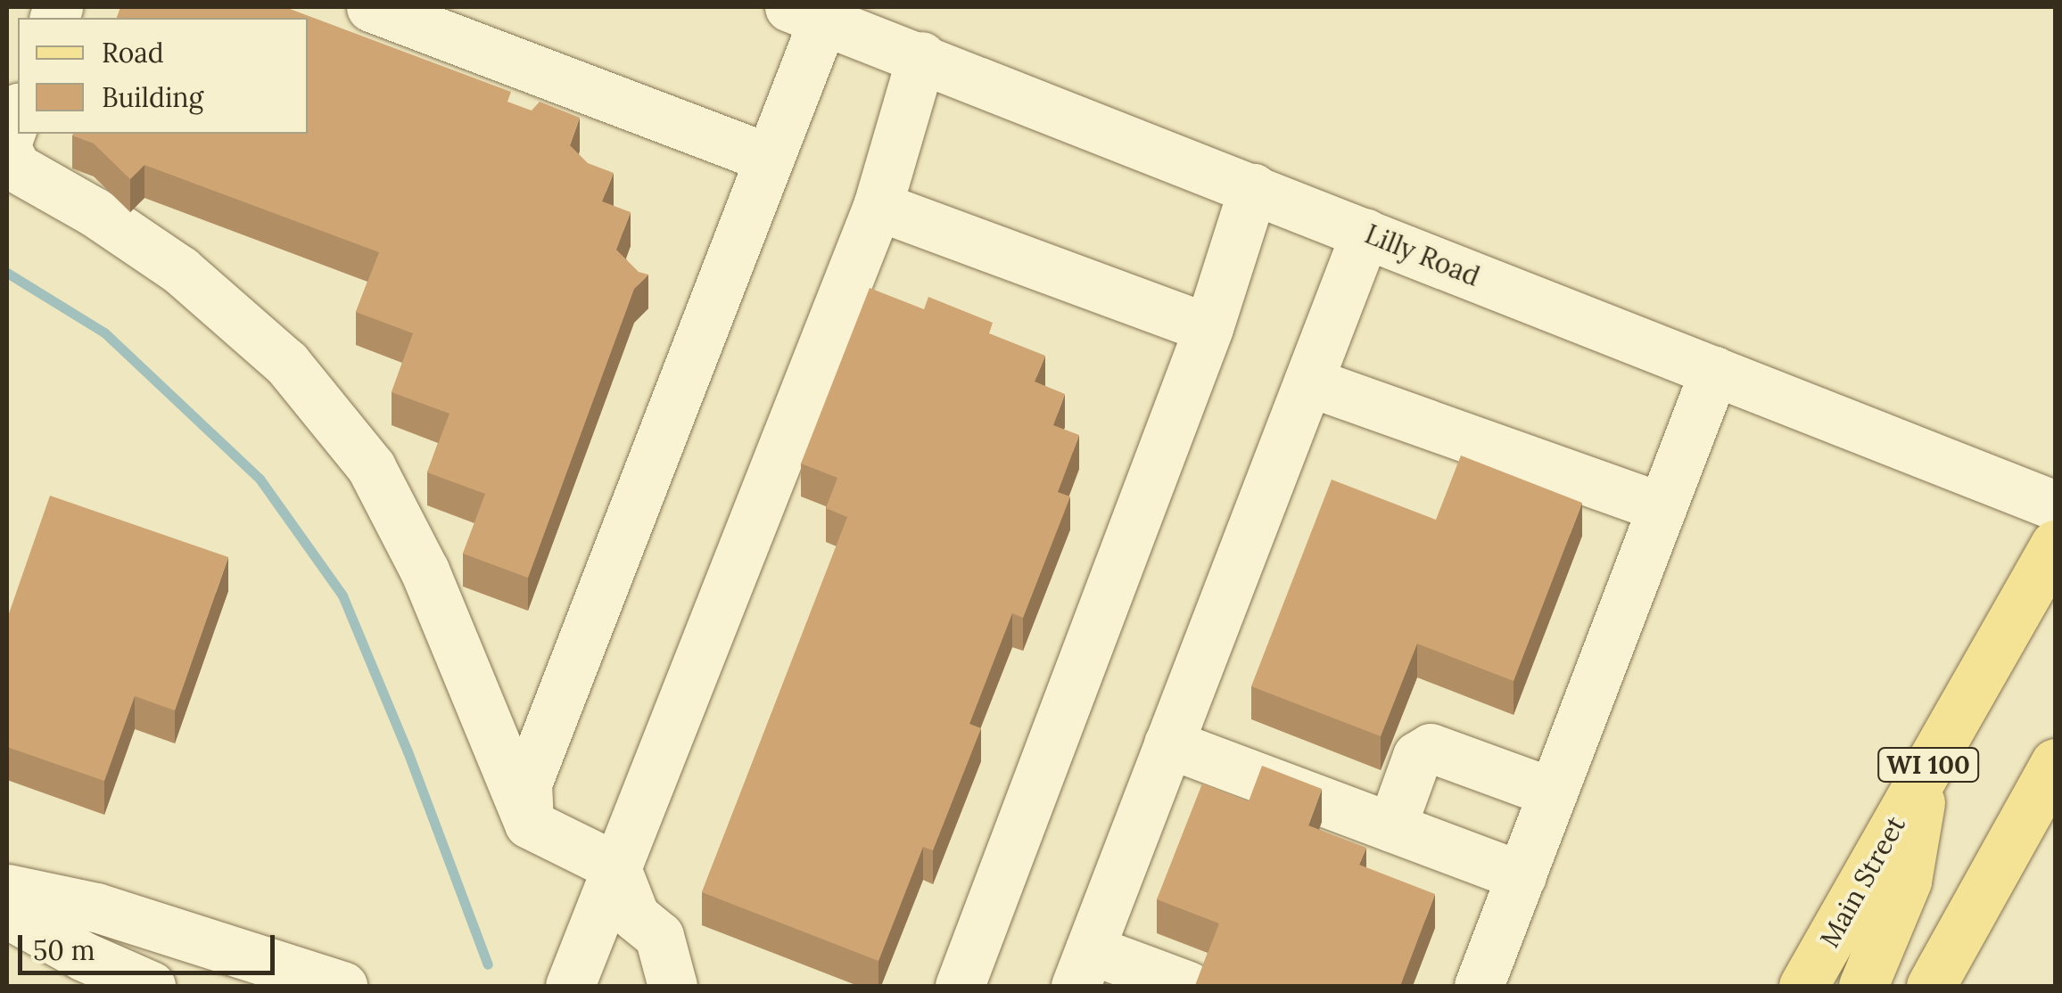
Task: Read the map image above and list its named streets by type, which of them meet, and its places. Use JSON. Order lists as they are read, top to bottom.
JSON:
{
  "streets": {
    "main road": ["WI 100", "Main Street"],
    "street": ["Lilly Road"]
  },
  "legend": ["Road", "Building"],
  "scale_bar": "50 m"
}
